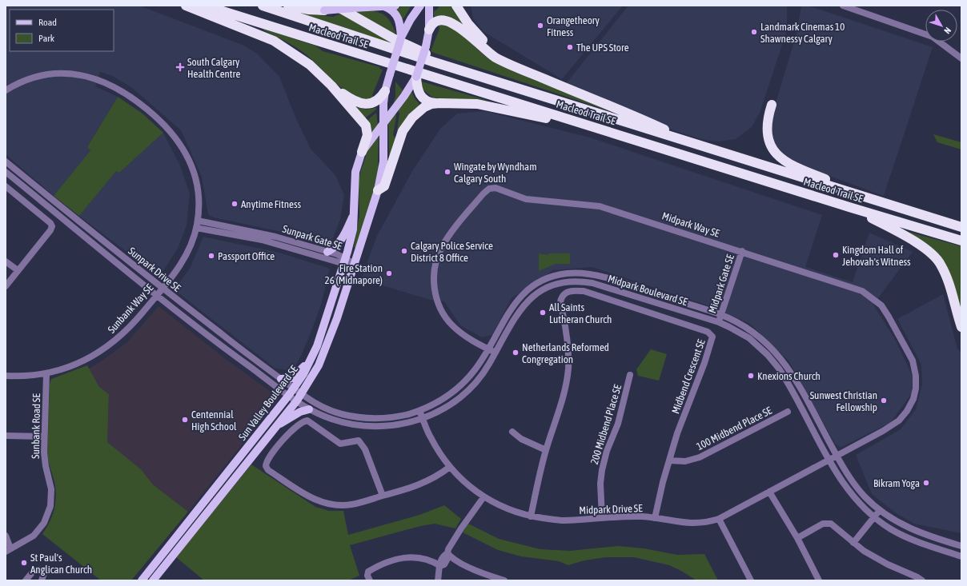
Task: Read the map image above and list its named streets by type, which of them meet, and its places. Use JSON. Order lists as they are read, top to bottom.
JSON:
{
  "streets": {
    "highway": ["Macleod Trail SE"],
    "main road": ["Sun Valley Boulevard SE"],
    "street": [
      "Midpark Way SE",
      "Sunpark Gate SE",
      "Sunpark Drive SE",
      "Midpark Gate SE",
      "Midpark Boulevard SE",
      "Sunbank Way SE",
      "Midbend Crescent SE",
      "200 Midbend Place SE",
      "Sunbank Road SE",
      "100 Midbend Place SE",
      "Midpark Drive SE"
    ]
  },
  "crossings": [
    ["Midpark Way SE", "Midpark Gate SE"],
    ["Midpark Way SE", "Midpark Boulevard SE"],
    ["Midpark Way SE", "Midpark Drive SE"],
    ["Sunpark Gate SE", "Sunbank Way SE"],
    ["Sunpark Gate SE", "Sun Valley Boulevard SE"],
    ["Sunpark Drive SE", "Midpark Boulevard SE"],
    ["Sunpark Drive SE", "Sunbank Way SE"],
    ["Sunpark Drive SE", "Sun Valley Boulevard SE"],
    ["Midpark Gate SE", "Midpark Boulevard SE"],
    ["Midpark Boulevard SE", "Sun Valley Boulevard SE"],
    ["Midpark Boulevard SE", "Midpark Drive SE"],
    ["Sunbank Way SE", "Sunbank Road SE"],
    ["Midbend Crescent SE", "100 Midbend Place SE"],
    ["Midbend Crescent SE", "Midpark Drive SE"],
    ["200 Midbend Place SE", "Midpark Drive SE"]
  ],
  "places": {
    "other": [
      "Orangetheory Fitness",
      "Landmark Cinemas 10 Shawnessy Calgary",
      "The UPS Store",
      "Wingate by Wyndham Calgary South",
      "Anytime Fitness",
      "Calgary Police Service District 8 Office",
      "Kingdom Hall of Jehovah's Witness",
      "Passport Office",
      "Fire Station 26 (Midnapore)",
      "All Saints Lutheran Church",
      "Netherlands Reformed Congregation",
      "Knexions Church",
      "Sunwest Christian Fellowship",
      "Centennial High School",
      "Bikram Yoga",
      "St Paul's Anglican Church"
    ],
    "health": ["South Calgary Health Centre"]
  },
  "legend": ["Road", "Park"],
  "north": "bottom right"
}
